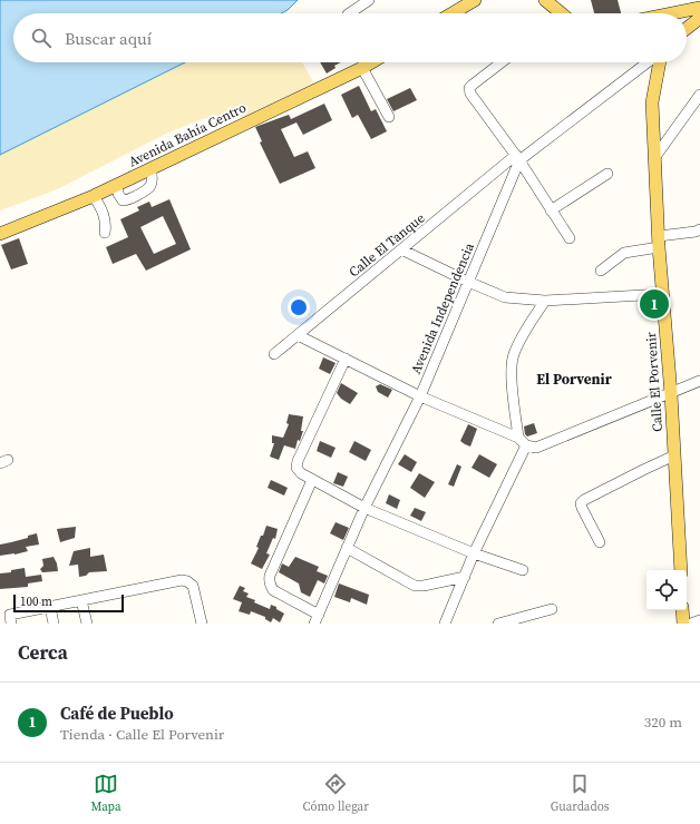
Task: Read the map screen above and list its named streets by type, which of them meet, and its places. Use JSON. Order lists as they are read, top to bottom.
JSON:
{
  "streets": {
    "main road": ["Avenida Bahía Centro", "Calle El Porvenir"],
    "street": ["Calle El Tanque", "Avenida Independencia"]
  },
  "crossings": [
    ["Calle El Tanque", "Avenida Independencia"]
  ],
  "districts": ["El Porvenir"],
  "scale_bar": "100 m",
  "page": {
    "search": "Buscar aquí",
    "pins": "1",
    "scale": "100 m",
    "heading": "Cerca",
    "list": [
      {
        "mark": "1",
        "name": "Café de Pueblo",
        "note": "Tienda · Calle El Porvenir",
        "value": "320 m"
      }
    ],
    "nav": ["Mapa", "Cómo llegar", "Guardados"]
  }
}
